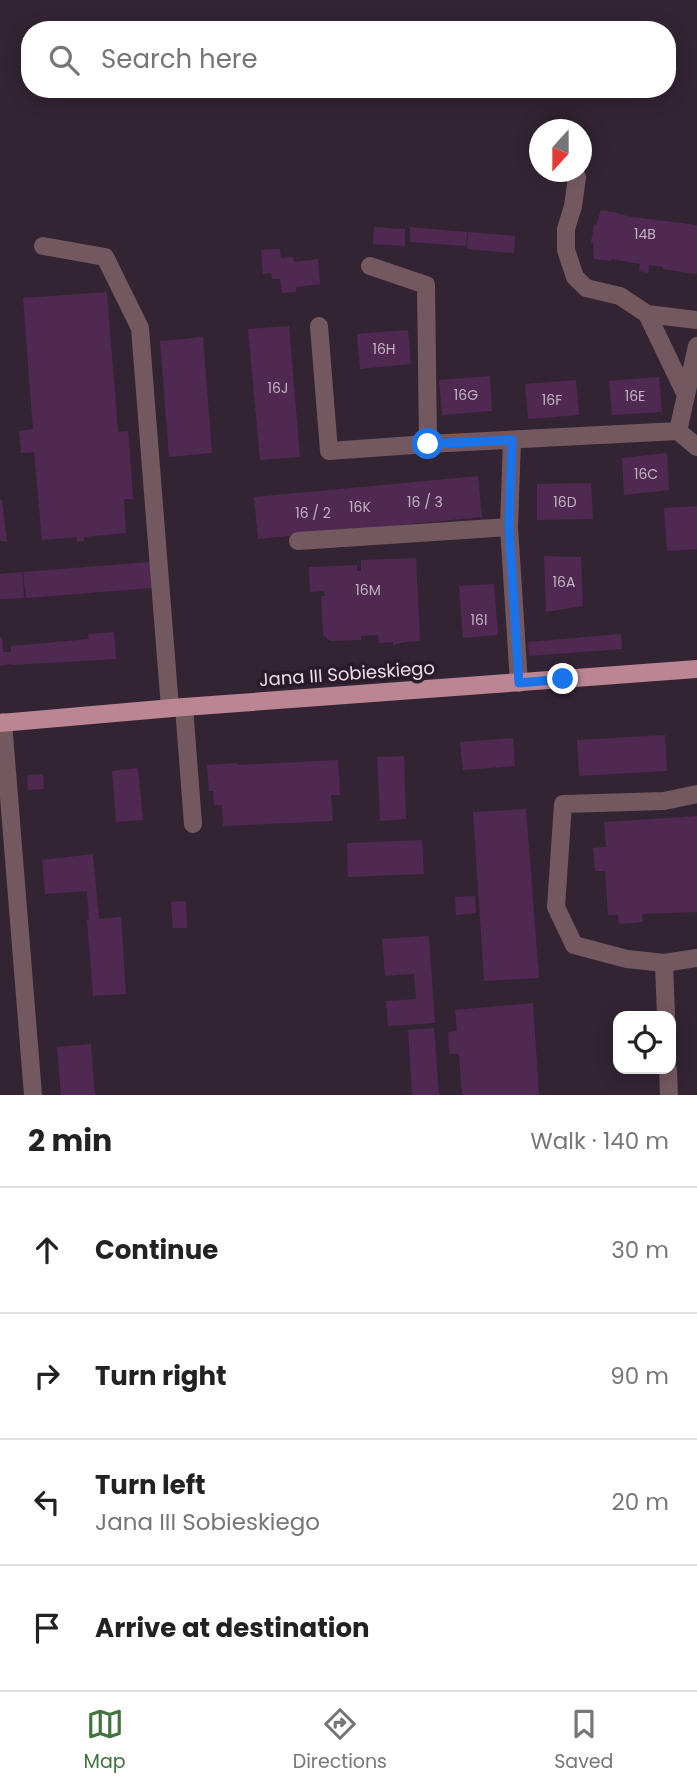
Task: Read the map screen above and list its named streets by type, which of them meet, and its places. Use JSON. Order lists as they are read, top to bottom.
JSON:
{
  "streets": {
    "main road": ["Jana III Sobieskiego"]
  },
  "house_numbers": [
    "14B",
    "16H",
    "16J",
    "16G",
    "16E",
    "16F",
    "16C",
    "16 / 3",
    "16D",
    "16K",
    "16 / 2",
    "16A",
    "16M",
    "16l"
  ],
  "north": "bottom",
  "page": {
    "search": "Search here",
    "heading": ["2 min", "Walk · 140 m"],
    "list": [
      ["Continue", "30 m"],
      ["Turn right", "90 m"],
      ["Turn left", "Jana III Sobieskiego", "20 m"],
      "Arrive at destination"
    ],
    "nav": ["Map", "Directions", "Saved"]
  }
}
